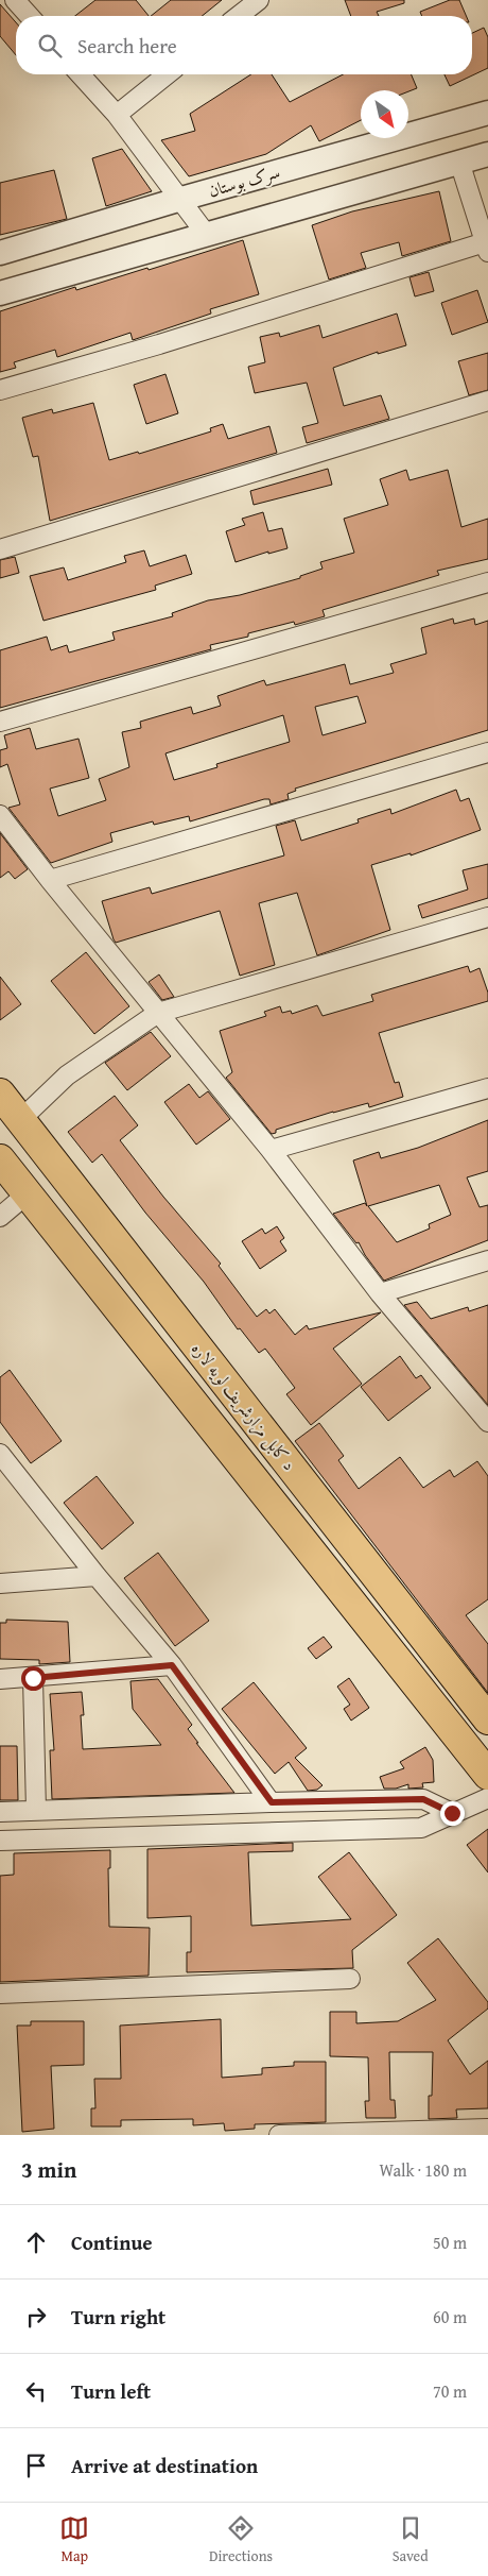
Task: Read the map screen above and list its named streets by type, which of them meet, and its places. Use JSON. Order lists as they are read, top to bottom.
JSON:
{
  "streets": {
    "highway": ["د کابل مزارشریف لویه لاره"],
    "street": ["سرک بوستان"]
  },
  "north": "bottom right",
  "page": {
    "search": "Search here",
    "heading": ["3 min", "Walk · 180 m"],
    "list": [
      ["Continue", "50 m"],
      ["Turn right", "60 m"],
      ["Turn left", "70 m"],
      "Arrive at destination"
    ],
    "nav": ["Map", "Directions", "Saved"]
  }
}
